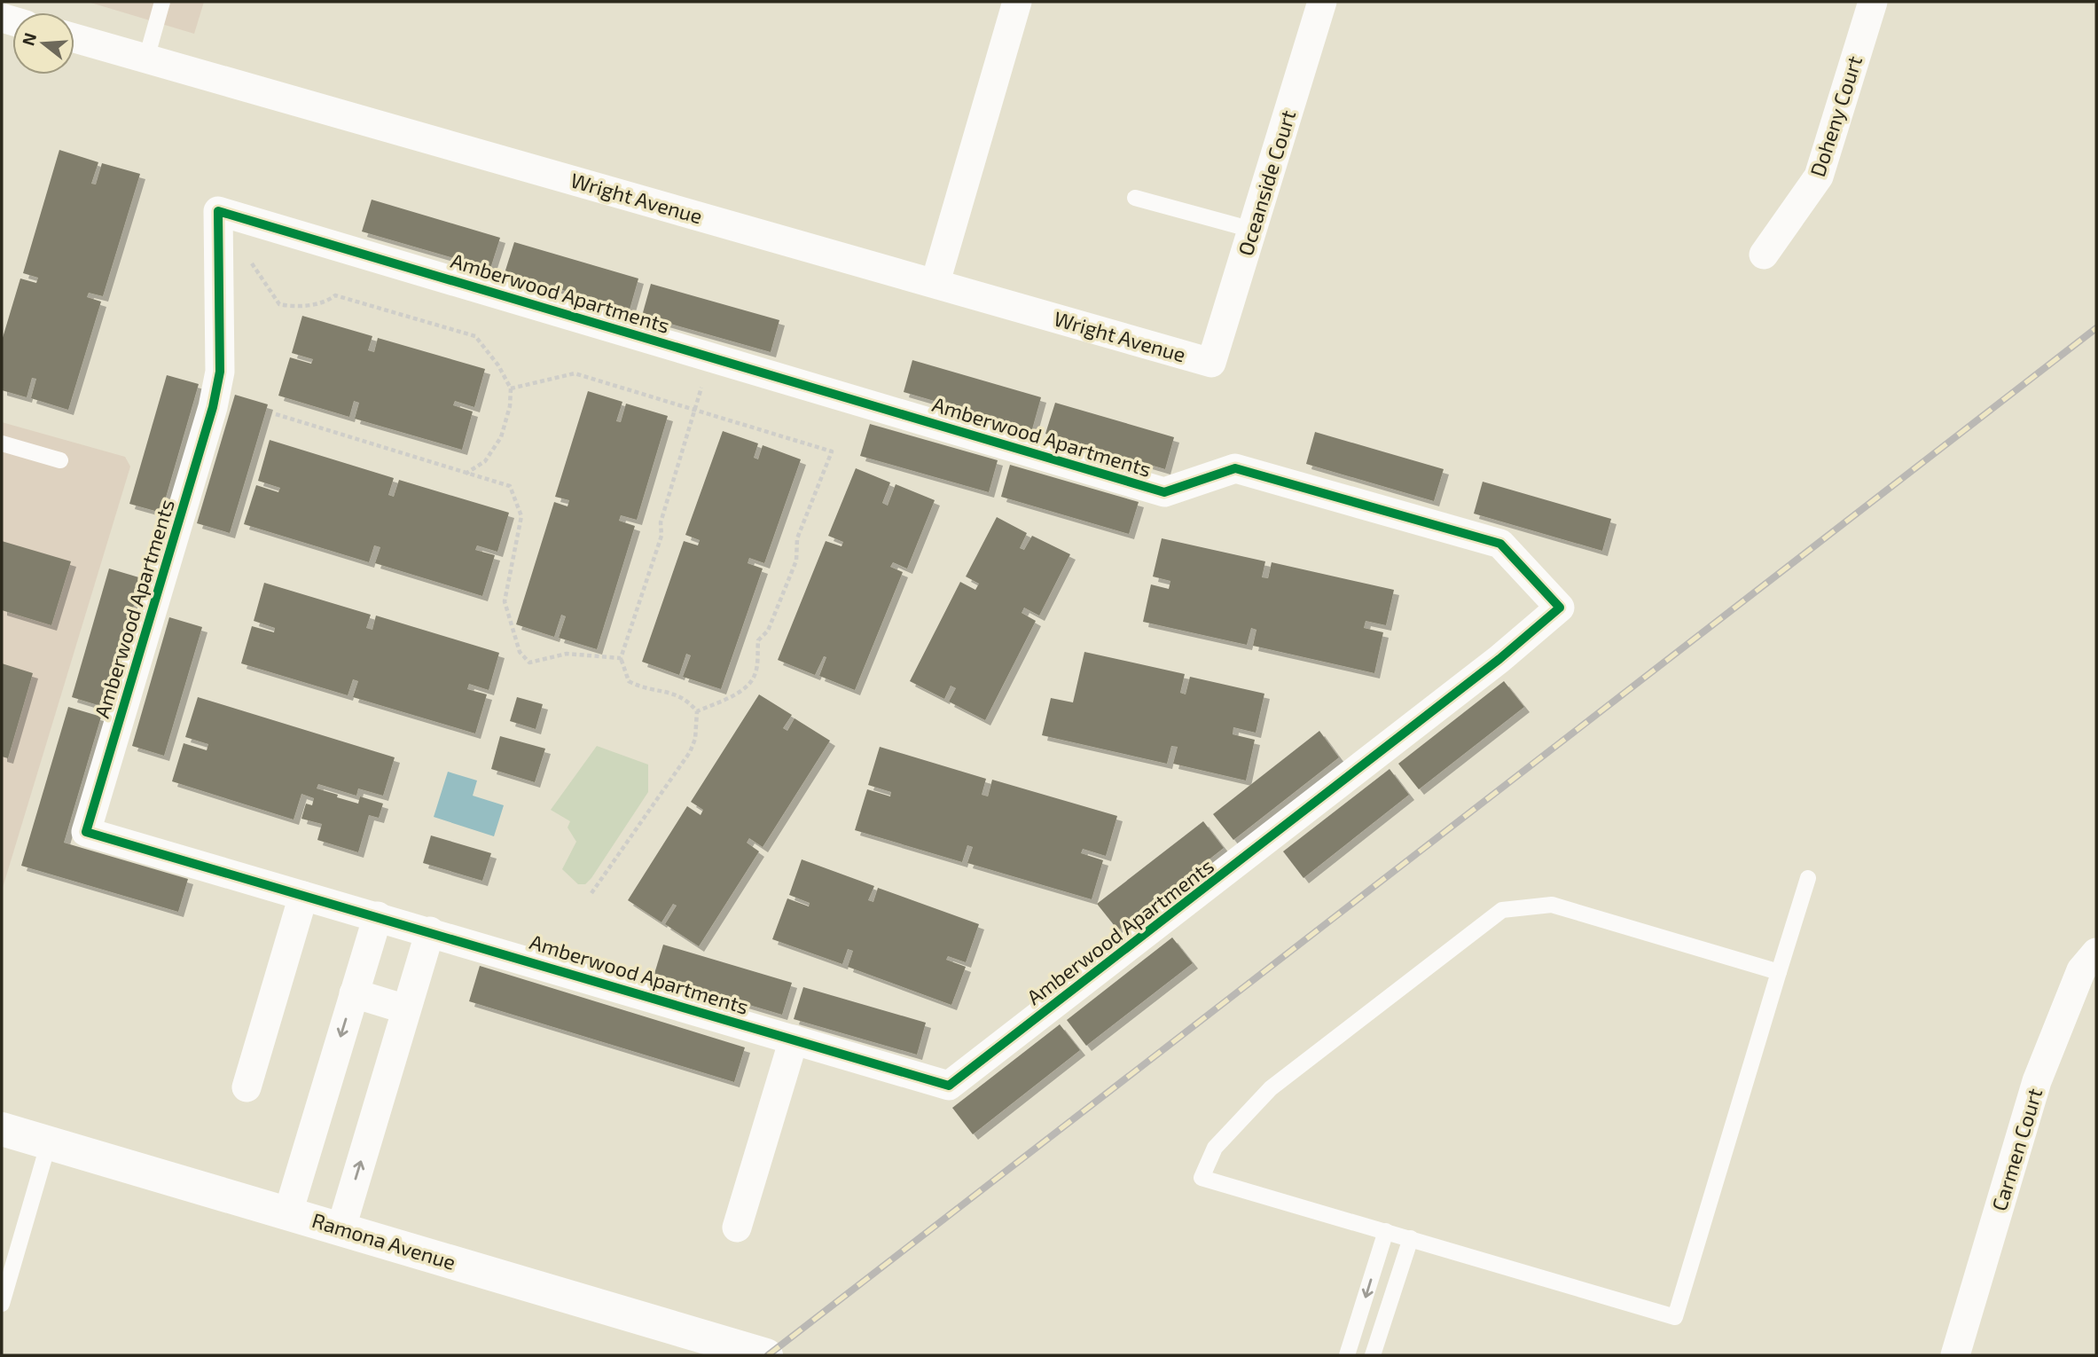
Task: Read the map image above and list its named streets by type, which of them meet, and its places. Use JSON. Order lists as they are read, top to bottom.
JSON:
{
  "streets": {
    "main road": ["Ramona Avenue"],
    "street": [
      "Doheny Court",
      "Oceanside Court",
      "Wright Avenue",
      "Amberwood Apartments",
      "Carmen Court"
    ]
  },
  "crossings": [
    ["Oceanside Court", "Wright Avenue"]
  ],
  "north": "left"
}
